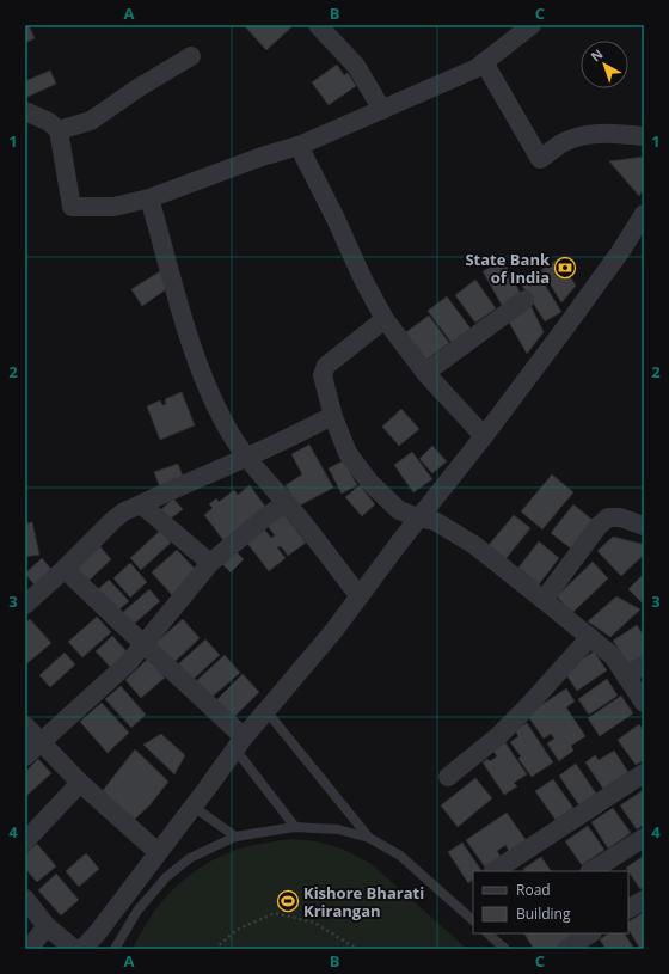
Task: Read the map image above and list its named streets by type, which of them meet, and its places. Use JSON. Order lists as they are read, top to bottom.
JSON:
{
  "places": {
    "bank": ["State Bank of India"],
    "sports": ["Kishore Bharati Krirangan"]
  },
  "legend": ["Road", "Building"],
  "north": "top left",
  "grid": {
    "columns": ["A", "B", "C"],
    "rows": [
      "1",
      "2",
      "3",
      "4"
    ]
  }
}
